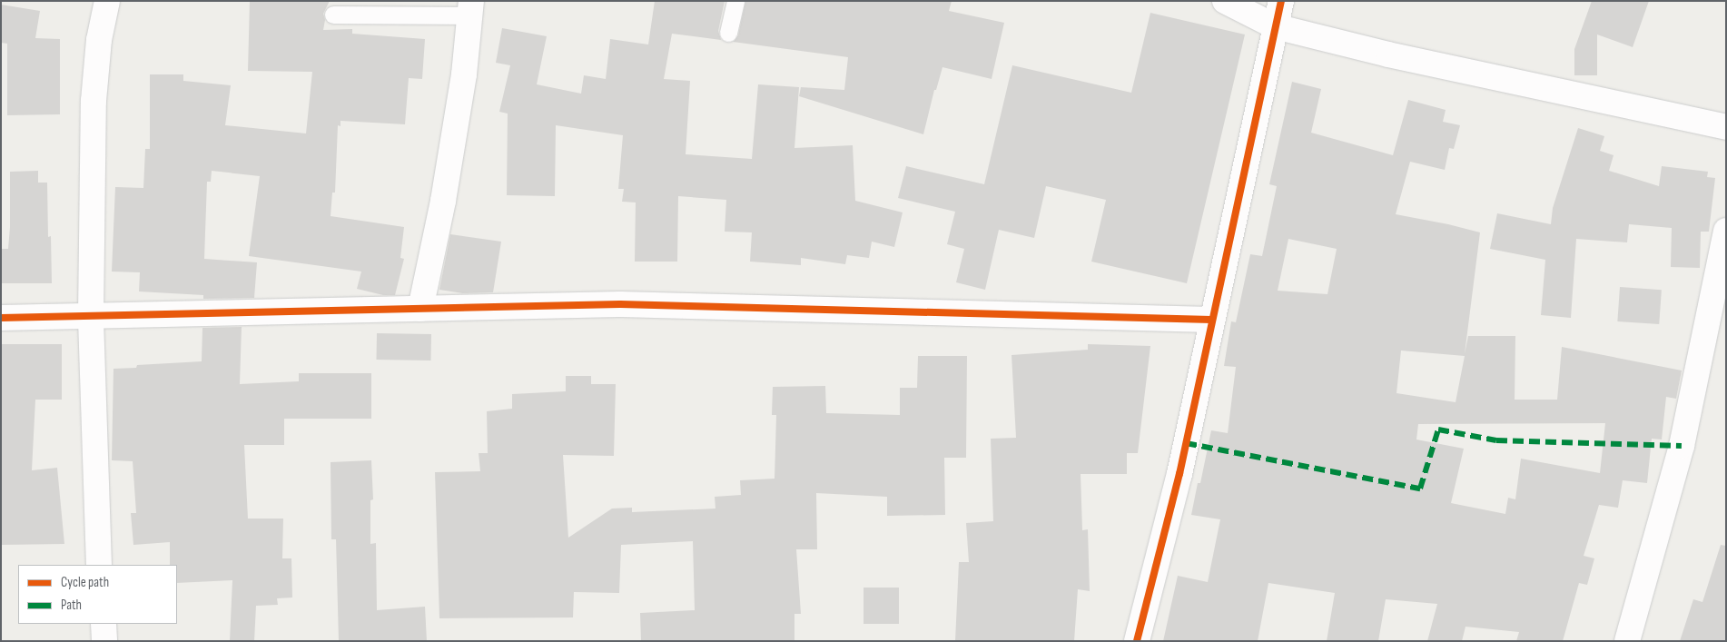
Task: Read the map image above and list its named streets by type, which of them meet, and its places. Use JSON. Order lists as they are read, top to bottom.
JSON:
{
  "legend": ["Cycle path", "Path"]
}
